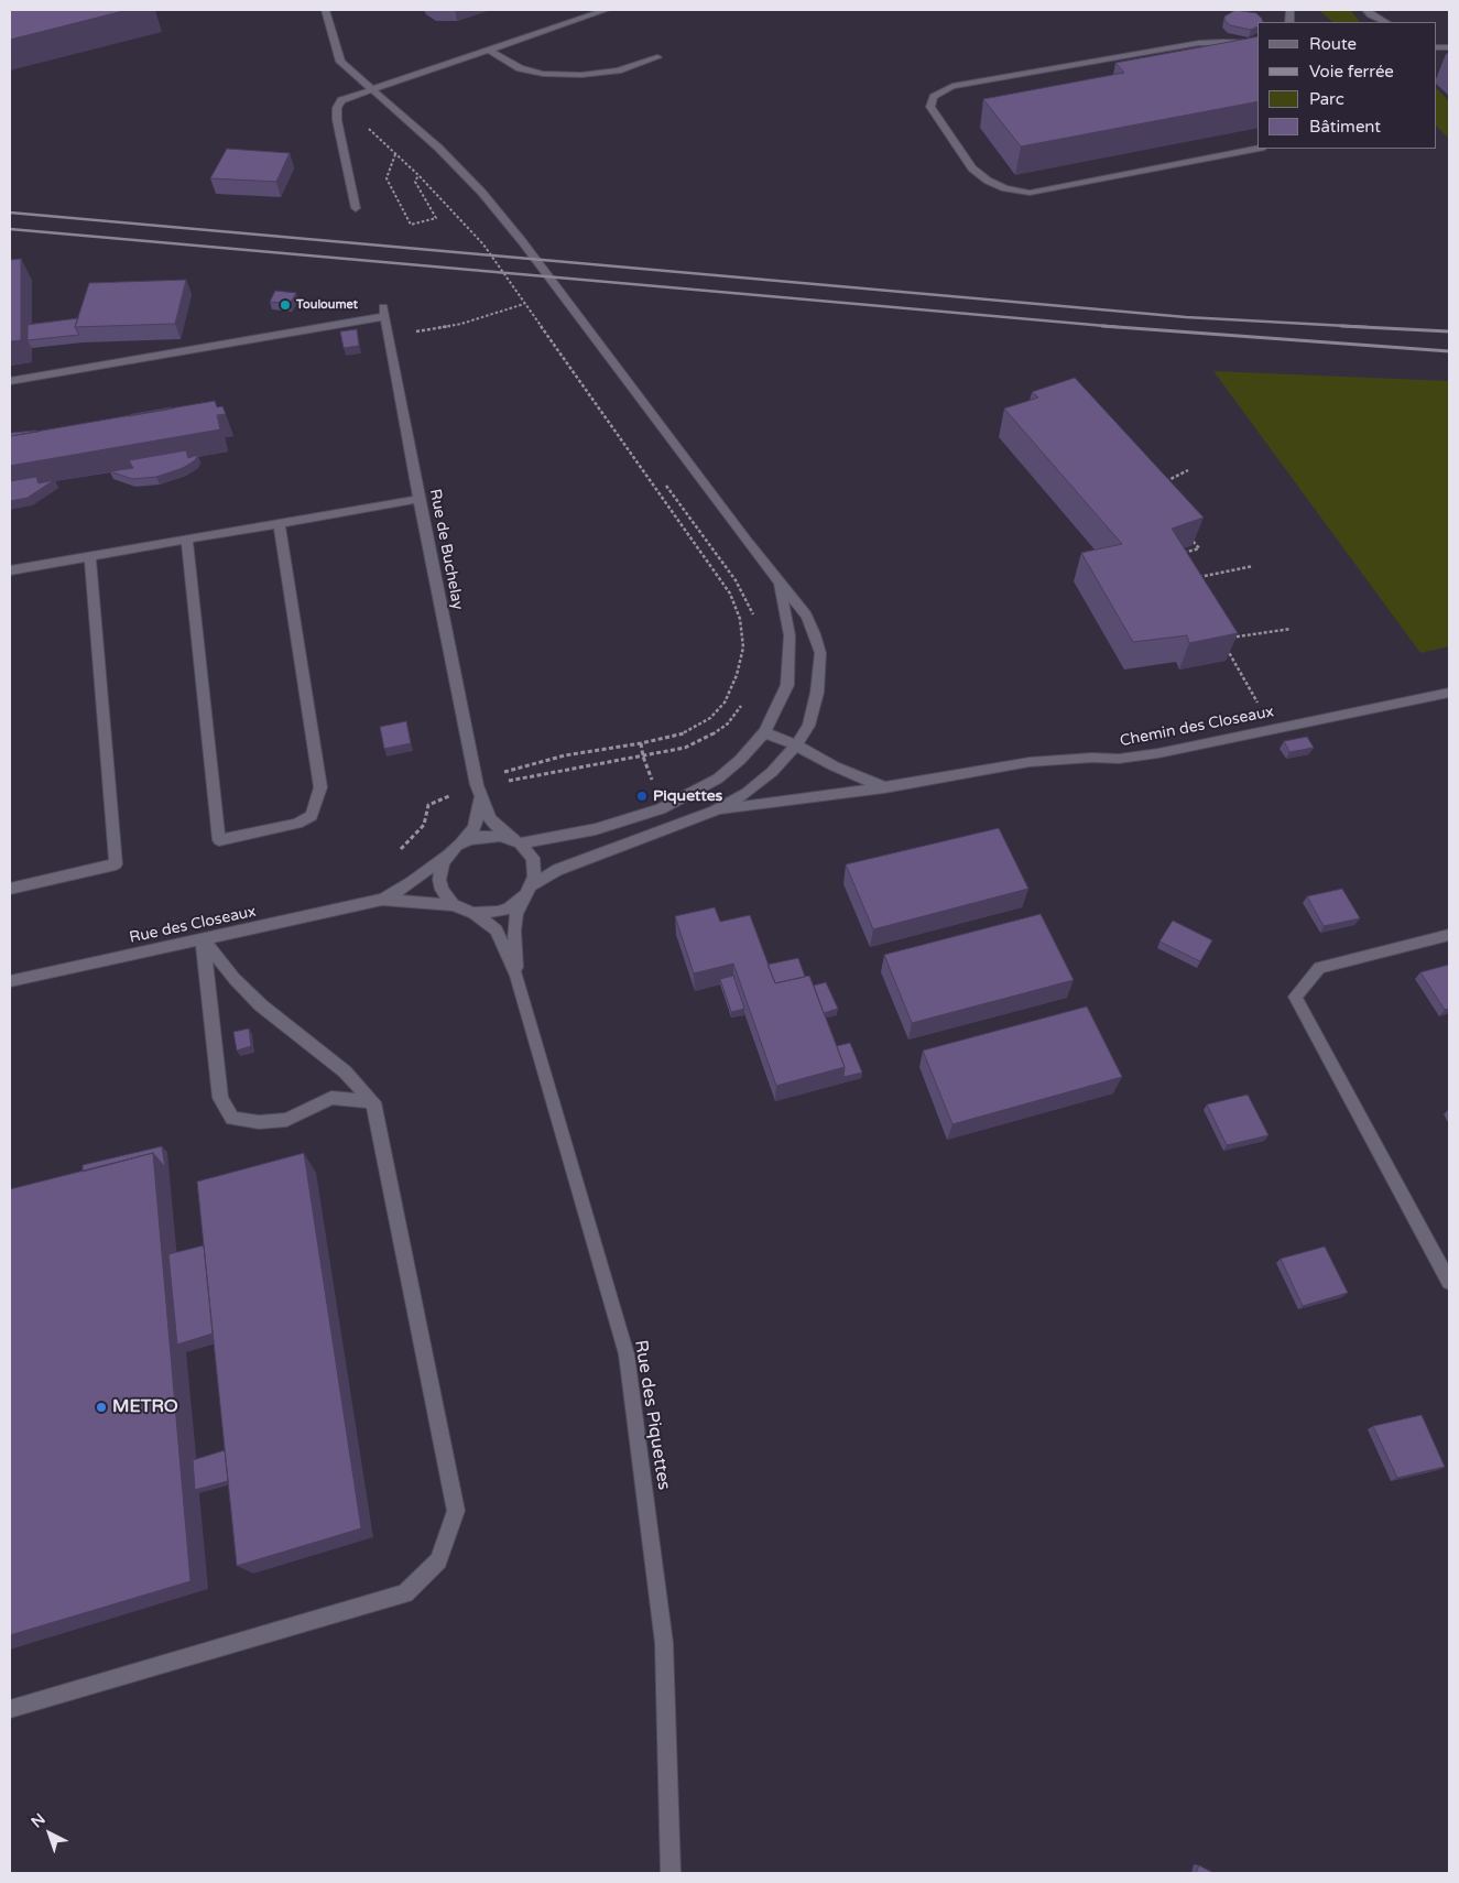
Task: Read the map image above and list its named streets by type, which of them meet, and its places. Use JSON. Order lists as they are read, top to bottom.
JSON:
{
  "streets": {
    "street": [
      "Rue de Buchelay",
      "Chemin des Closeaux",
      "Rue des Closeaux",
      "Rue des Piquettes"
    ]
  },
  "crossings": [
    ["Rue de Buchelay", "Rue des Closeaux"],
    ["Rue de Buchelay", "Rue des Piquettes"],
    ["Rue des Closeaux", "Rue des Piquettes"]
  ],
  "places": ["Touloumet", "Piquettes", "METRO"],
  "legend": [
    "Route",
    "Voie ferrée",
    "Parc",
    "Bâtiment"
  ],
  "north": "top left"
}
